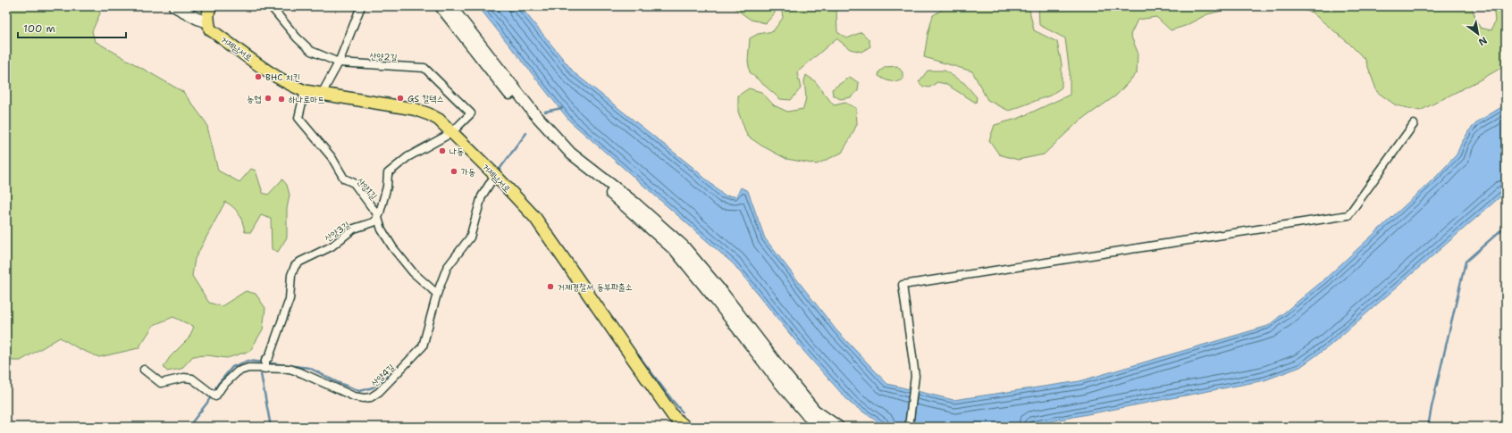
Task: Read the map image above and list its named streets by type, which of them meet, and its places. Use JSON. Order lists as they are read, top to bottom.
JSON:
{
  "streets": {
    "main road": ["거제남서로"],
    "street": [
      "산양2길",
      "산양1길",
      "산양3길",
      "산양4길"
    ]
  },
  "crossings": [
    ["거제남서로", "산양2길"],
    ["거제남서로", "산양1길"],
    ["거제남서로", "산양4길"],
    ["산양1길", "산양3길"],
    ["산양1길", "산양4길"],
    ["산양3길", "산양4길"]
  ],
  "places": [
    "BHC 치킨",
    "농협",
    "GS 칼텍스",
    "하나로마트",
    "나동",
    "가동",
    "거제경찰서 동부파출소"
  ],
  "scale_bar": "100 m",
  "north": "bottom right"
}
